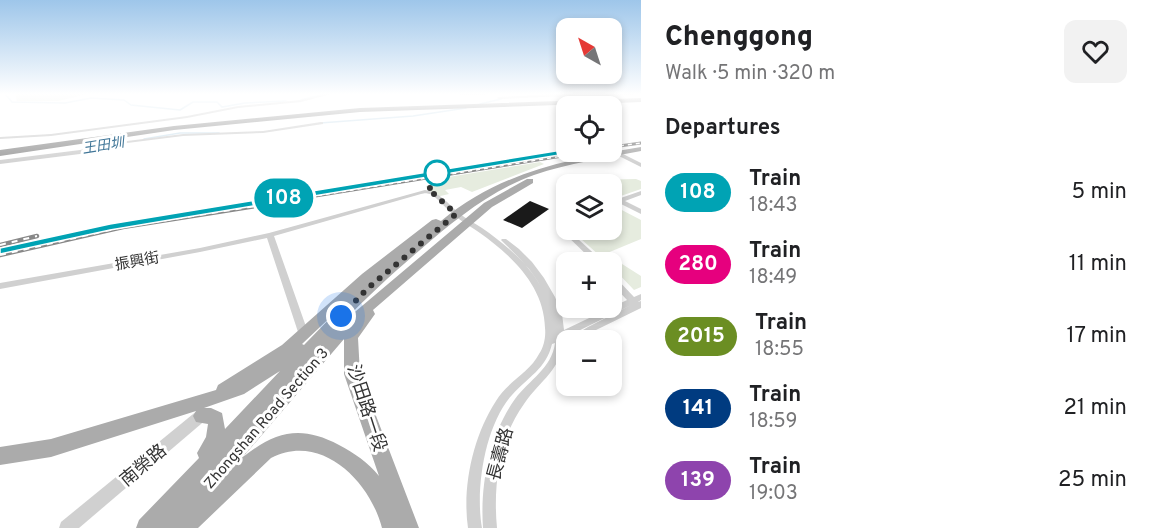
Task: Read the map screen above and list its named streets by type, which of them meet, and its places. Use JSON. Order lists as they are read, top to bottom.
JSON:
{
  "streets": {
    "main road": ["沙田路一段", "Zhongshan Road Section 3"],
    "street": ["振興街", "長壽路", "南榮路"]
  },
  "crossings": [
    ["振興街", "Zhongshan Road Section 3"],
    ["沙田路一段", "Zhongshan Road Section 3"],
    ["Zhongshan Road Section 3", "南榮路"]
  ],
  "water": ["王田圳"],
  "north": "top left",
  "page": {
    "on_map": "108",
    "heading": [
      ["Chenggong", "Walk · 5 min · 320 m"],
      "Departures"
    ],
    "map_buttons": ["+", "−"],
    "list": [
      {
        "mark": "108",
        "name": "Train",
        "note": "18:43",
        "value": "5 min"
      },
      {
        "mark": "280",
        "name": "Train",
        "note": "18:49",
        "value": "11 min"
      },
      {
        "mark": "2015",
        "name": "Train",
        "note": "18:55",
        "value": "17 min"
      },
      {
        "mark": "141",
        "name": "Train",
        "note": "18:59",
        "value": "21 min"
      },
      {
        "mark": "139",
        "name": "Train",
        "note": "19:03",
        "value": "25 min"
      }
    ]
  }
}
